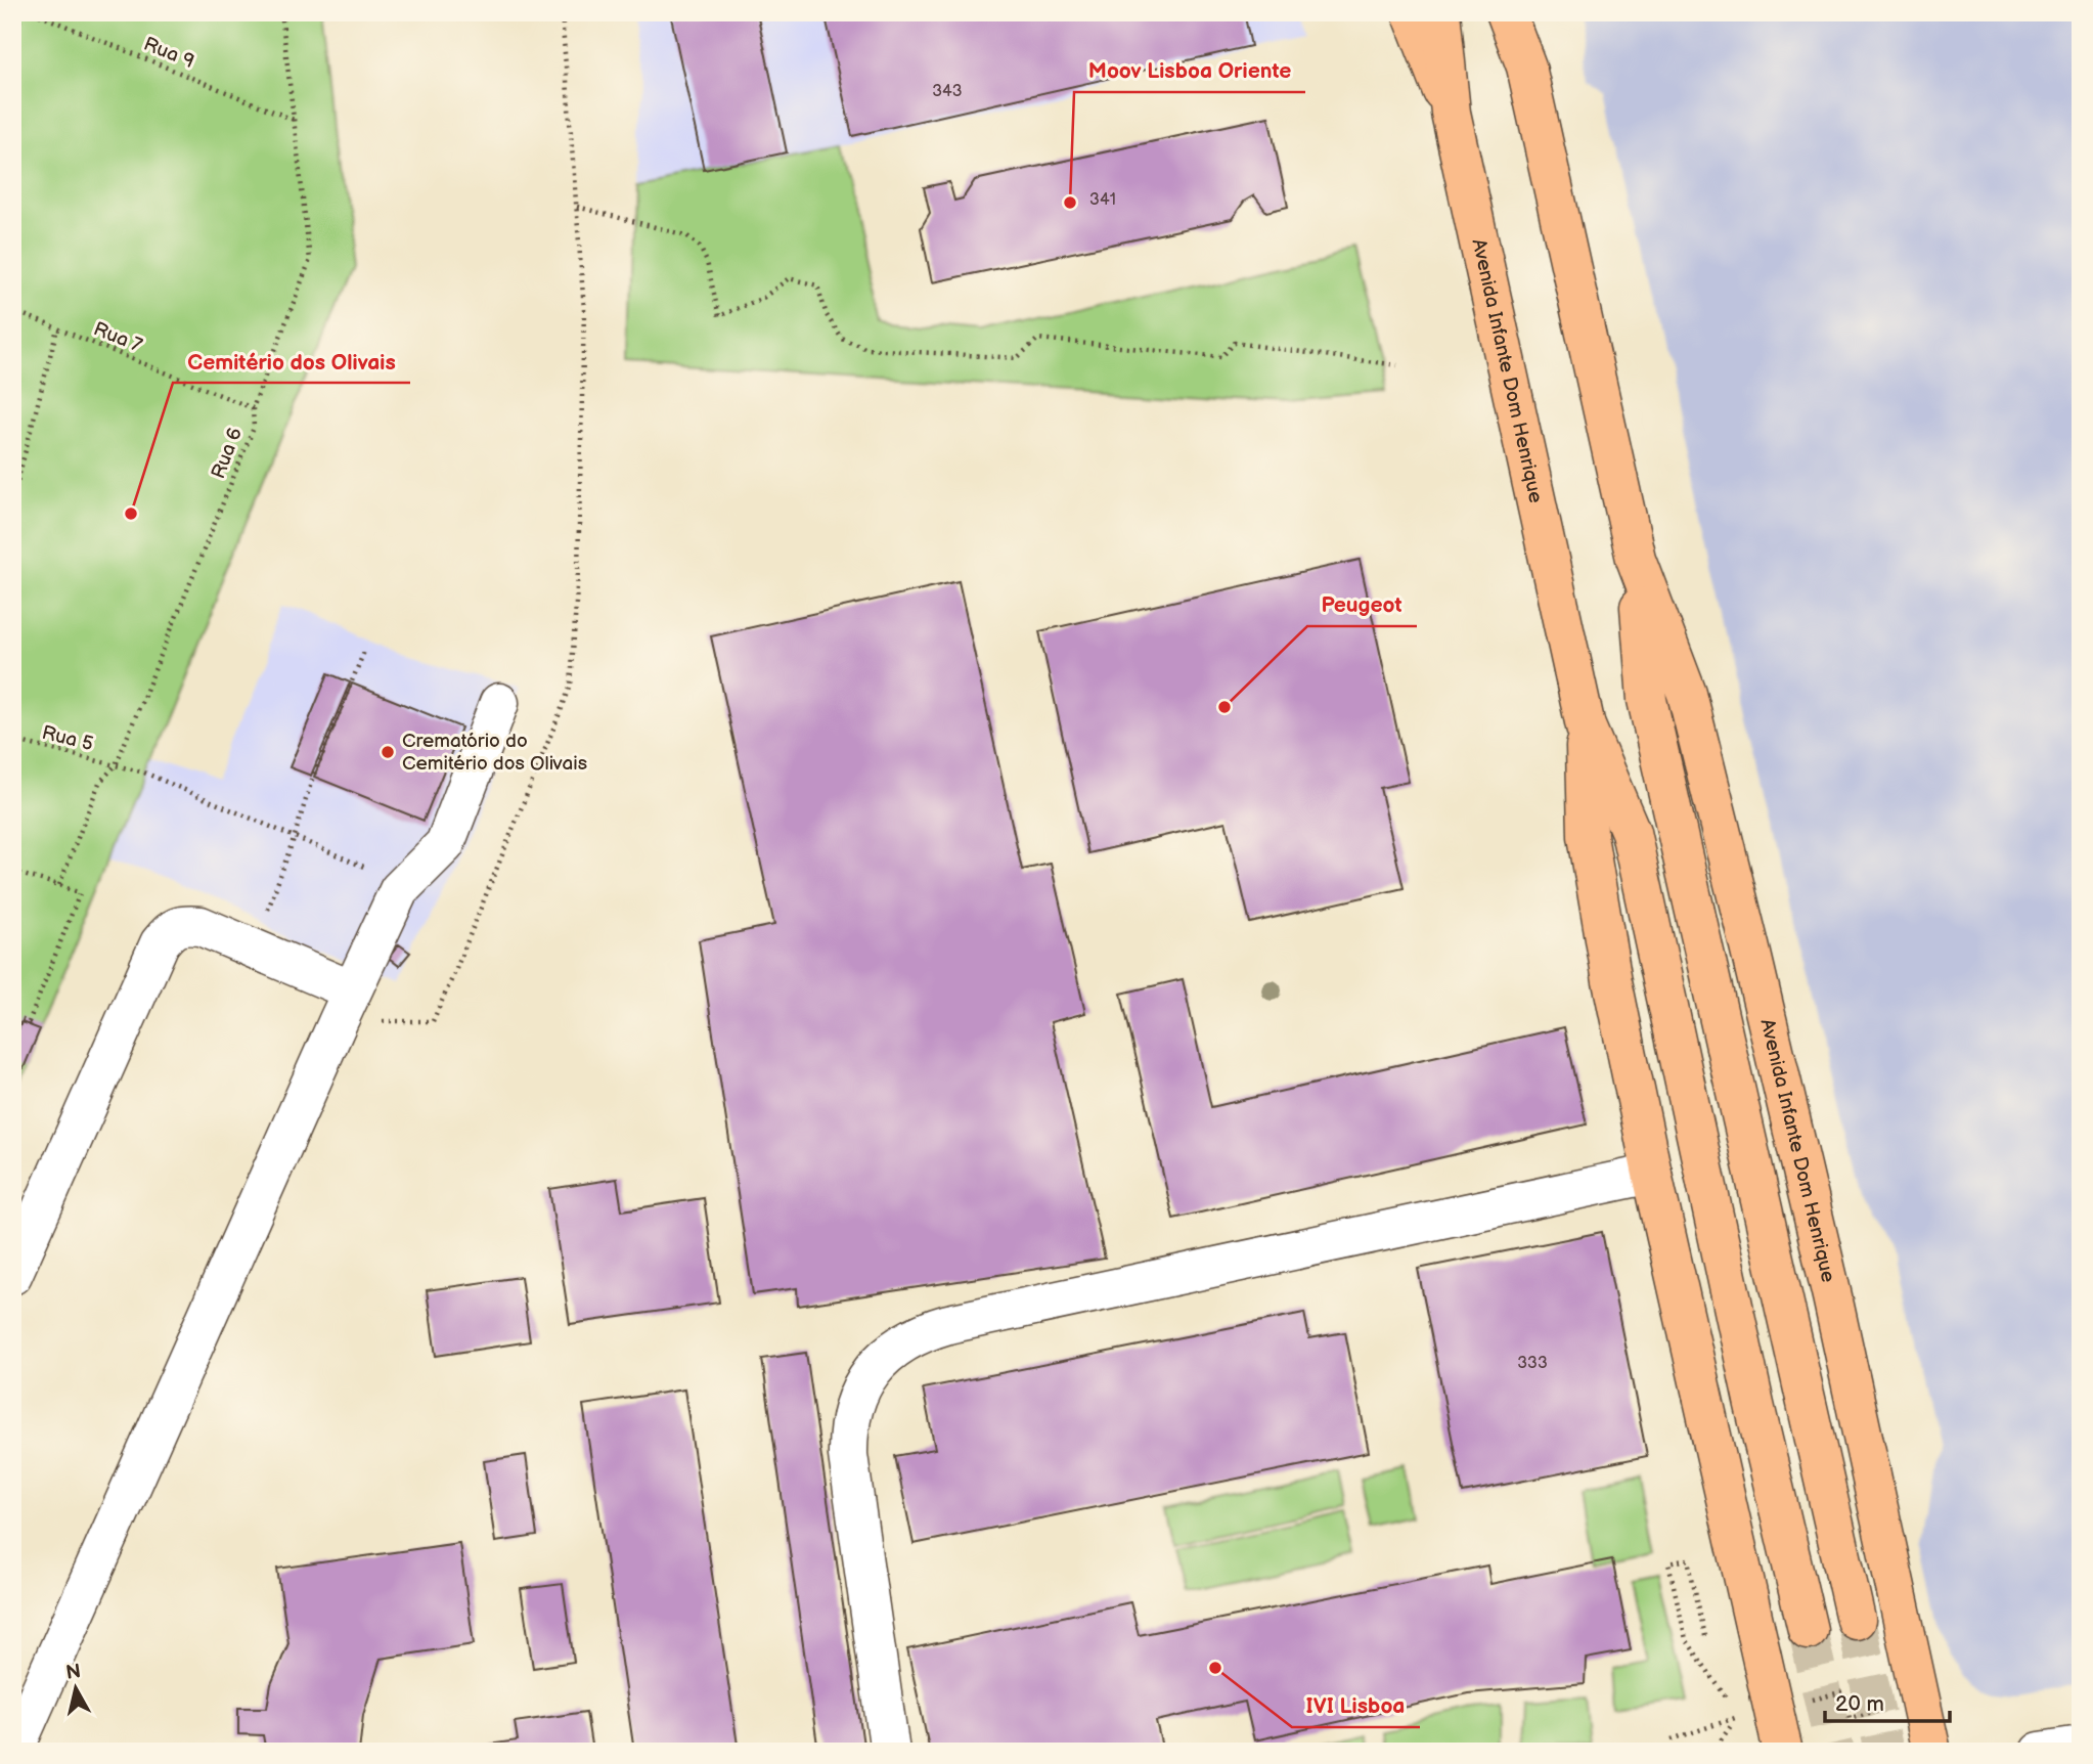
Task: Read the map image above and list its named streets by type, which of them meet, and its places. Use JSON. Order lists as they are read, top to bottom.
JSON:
{
  "streets": {
    "main road": ["Avenida Infante Dom Henrique"],
    "path": [
      "Rua 9",
      "Rua 7",
      "Rua 6",
      "Rua 5"
    ]
  },
  "crossings": [
    ["Rua 9", "Rua 6"],
    ["Rua 7", "Rua 6"],
    ["Rua 6", "Rua 5"]
  ],
  "places": [
    "Moov Lisboa Oriente",
    "Cemitério dos Olivais",
    "Peugeot",
    "Crematório do Cemitério dos Olivais",
    "IVI Lisboa"
  ],
  "house_numbers": ["343", "341", "333"],
  "scale_bar": "20 m",
  "north": "top"
}
